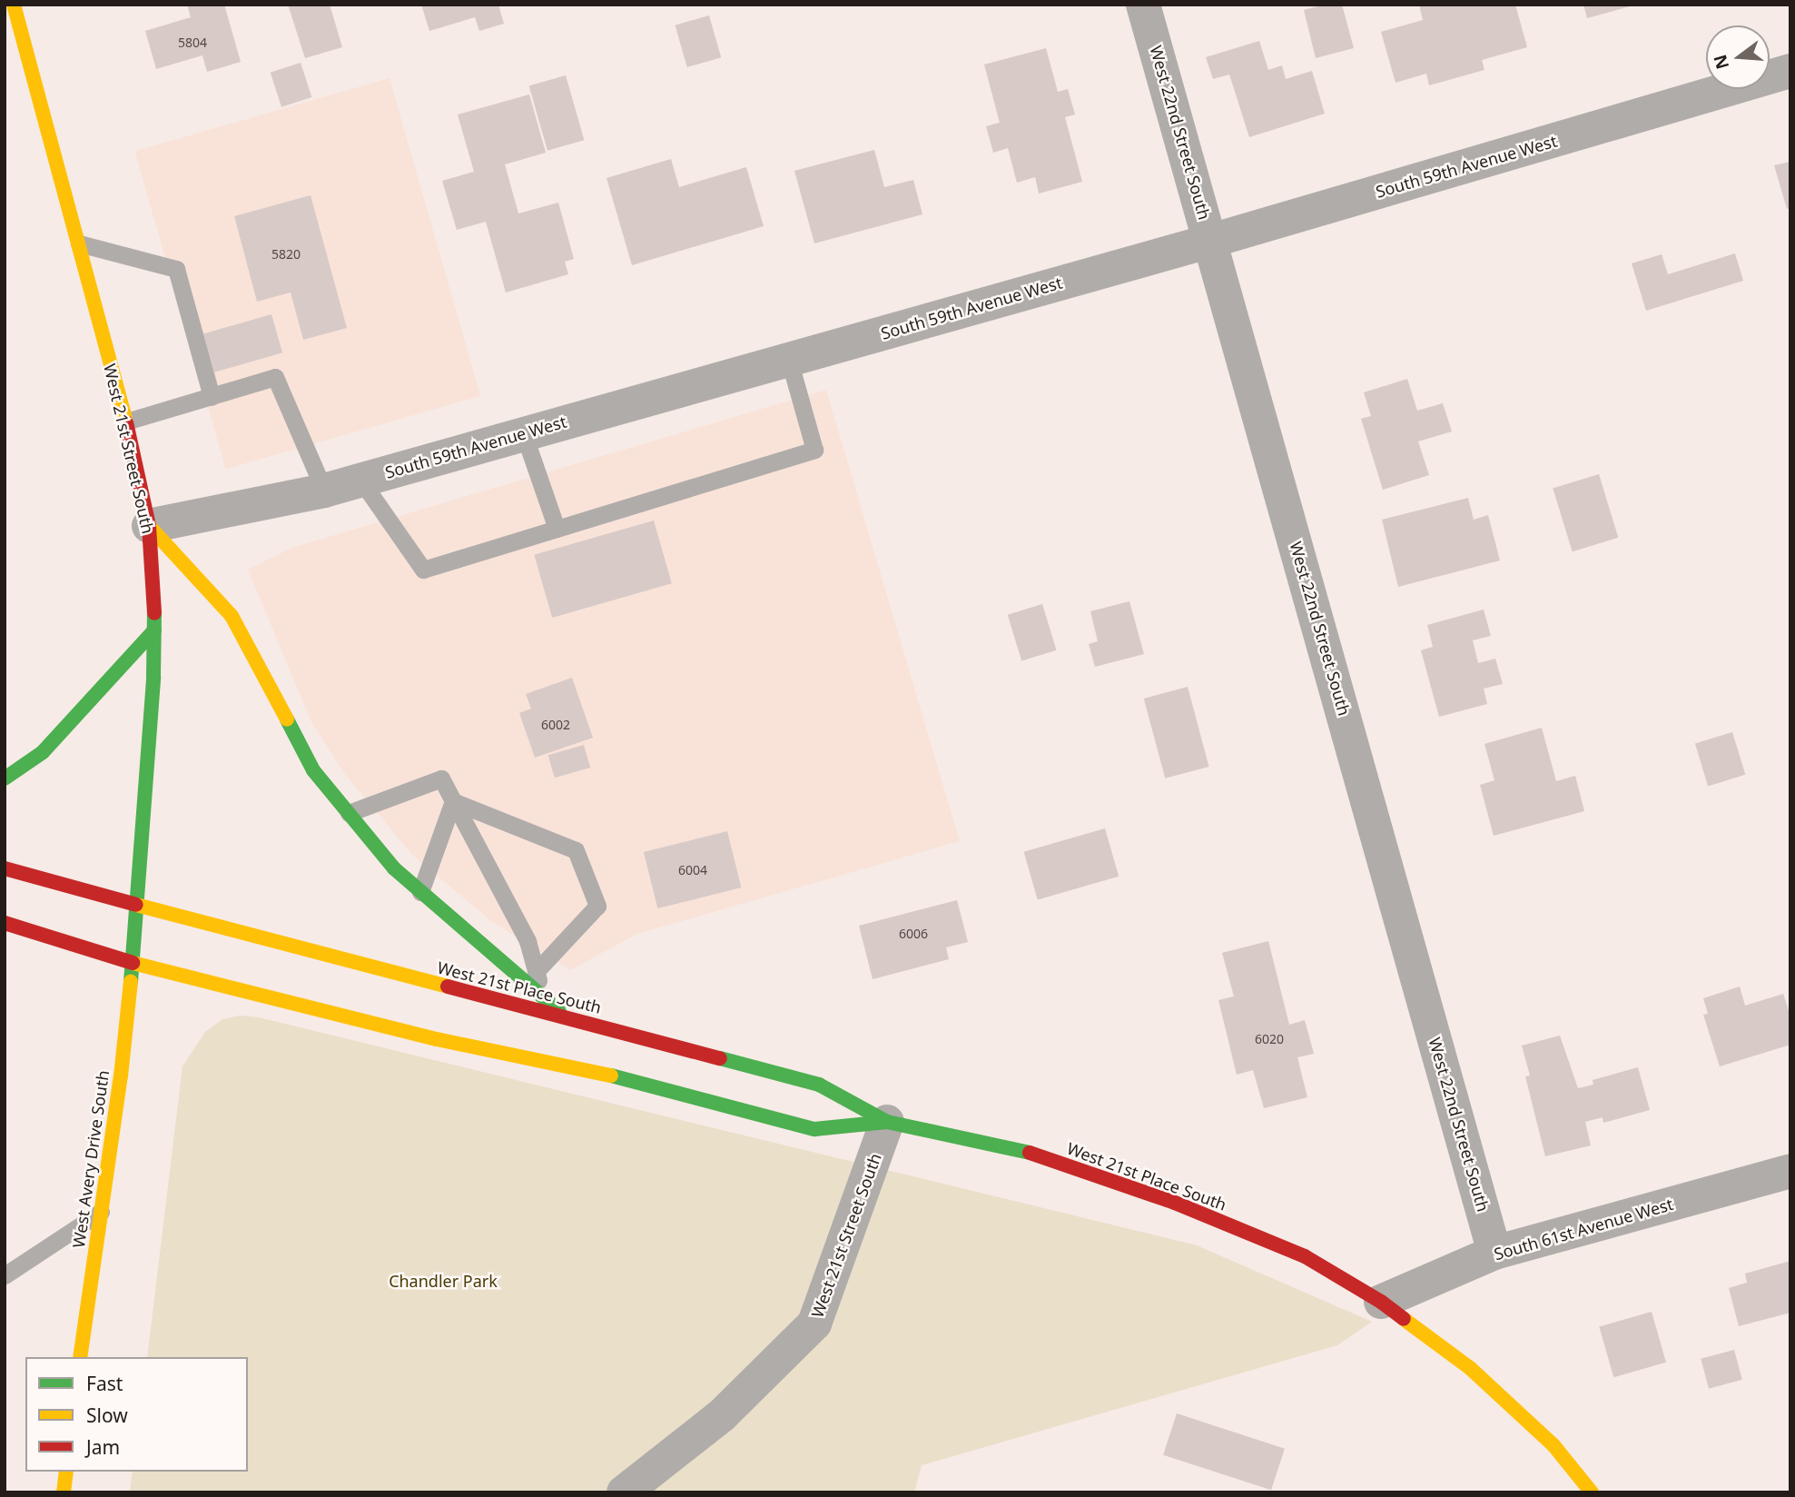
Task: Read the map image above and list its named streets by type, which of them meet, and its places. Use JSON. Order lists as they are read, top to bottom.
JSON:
{
  "streets": {
    "main road": ["West 21st Street South", "West 21st Place South", "West Avery Drive South"],
    "street": ["West 22nd Street South", "South 59th Avenue West", "South 61st Avenue West"]
  },
  "crossings": [
    ["West 22nd Street South", "South 59th Avenue West"],
    ["West 22nd Street South", "South 61st Avenue West"],
    ["South 59th Avenue West", "West 21st Street South"],
    ["West 21st Street South", "West 21st Place South"],
    ["West 21st Street South", "West Avery Drive South"],
    ["West 21st Place South", "West Avery Drive South"],
    ["West 21st Place South", "South 61st Avenue West"]
  ],
  "parks": ["Chandler Park"],
  "house_numbers": [
    "5804",
    "5820",
    "6002",
    "6004",
    "6006",
    "6020"
  ],
  "legend": ["Fast", "Slow", "Jam"],
  "north": "left"
}
